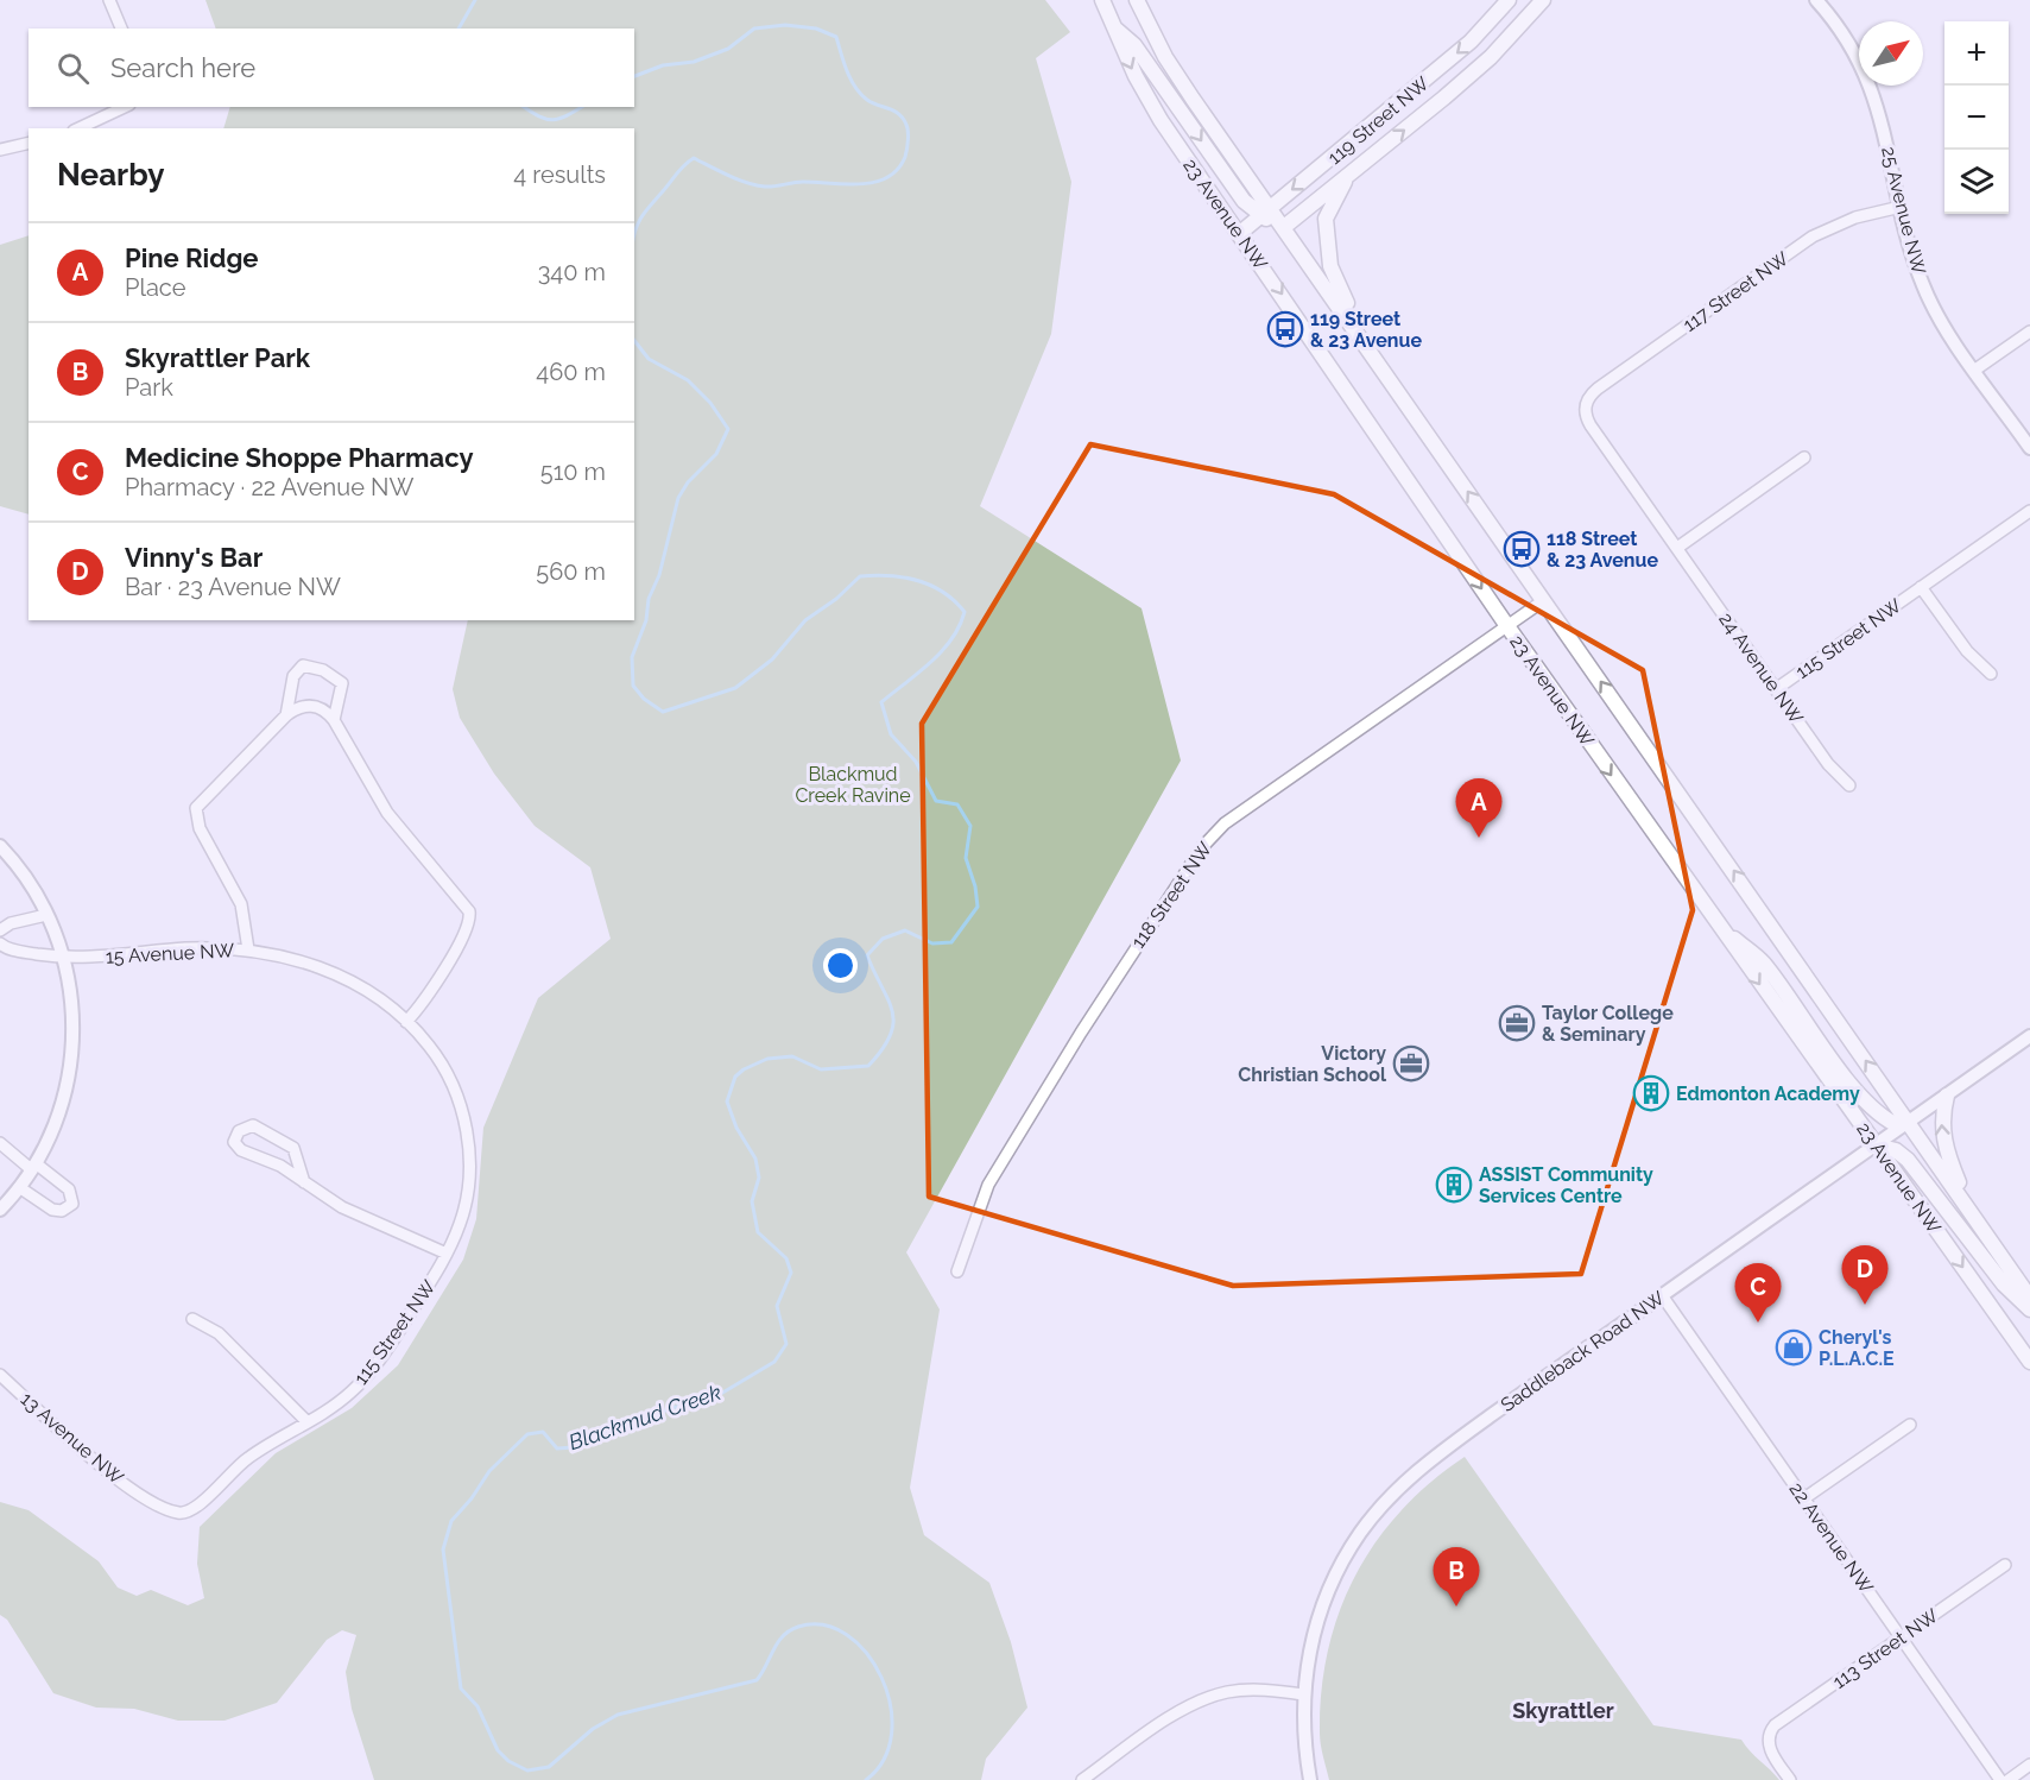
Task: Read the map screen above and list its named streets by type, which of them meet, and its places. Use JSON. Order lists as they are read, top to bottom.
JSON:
{
  "streets": {
    "main road": ["119 Street NW", "23 Avenue NW"],
    "street": [
      "25 Avenue NW",
      "117 Street NW",
      "115 Street NW",
      "24 Avenue NW",
      "118 Street NW",
      "15 Avenue NW",
      "Saddleback Road NW",
      "13 Avenue NW",
      "22 Avenue NW",
      "113 Street NW"
    ]
  },
  "crossings": [
    ["119 Street NW", "23 Avenue NW"],
    ["25 Avenue NW", "117 Street NW"],
    ["23 Avenue NW", "118 Street NW"],
    ["23 Avenue NW", "Saddleback Road NW"],
    ["117 Street NW", "24 Avenue NW"],
    ["115 Street NW", "24 Avenue NW"],
    ["115 Street NW", "15 Avenue NW"],
    ["115 Street NW", "13 Avenue NW"],
    ["Saddleback Road NW", "22 Avenue NW"],
    ["22 Avenue NW", "113 Street NW"]
  ],
  "districts": ["Skyrattler"],
  "water": ["Blackmud Creek"],
  "parks": ["Blackmud Creek Ravine"],
  "places": {
    "bus stop": ["119 Street & 23 Avenue", "118 Street & 23 Avenue"],
    "office": ["Taylor College & Seminary", "Victory Christian School"],
    "building": ["Edmonton Academy", "ASSIST Community Services Centre"],
    "shop": ["Cheryl's P.L.A.C.E"]
  },
  "north": "top right",
  "page": {
    "map_buttons": ["+", "−"],
    "search": "Search here",
    "heading": ["Nearby", "4 results"],
    "list": [
      {
        "mark": "A",
        "name": "Pine Ridge",
        "note": "Place",
        "value": "340 m"
      },
      {
        "mark": "B",
        "name": "Skyrattler Park",
        "note": "Park",
        "value": "460 m"
      },
      {
        "mark": "C",
        "name": "Medicine Shoppe Pharmacy",
        "note": "Pharmacy · 22 Avenue NW",
        "value": "510 m"
      },
      {
        "mark": "D",
        "name": "Vinny's Bar",
        "note": "Bar · 23 Avenue NW",
        "value": "560 m"
      }
    ],
    "pins": [
      "A",
      "D",
      "C",
      "B"
    ]
  }
}
